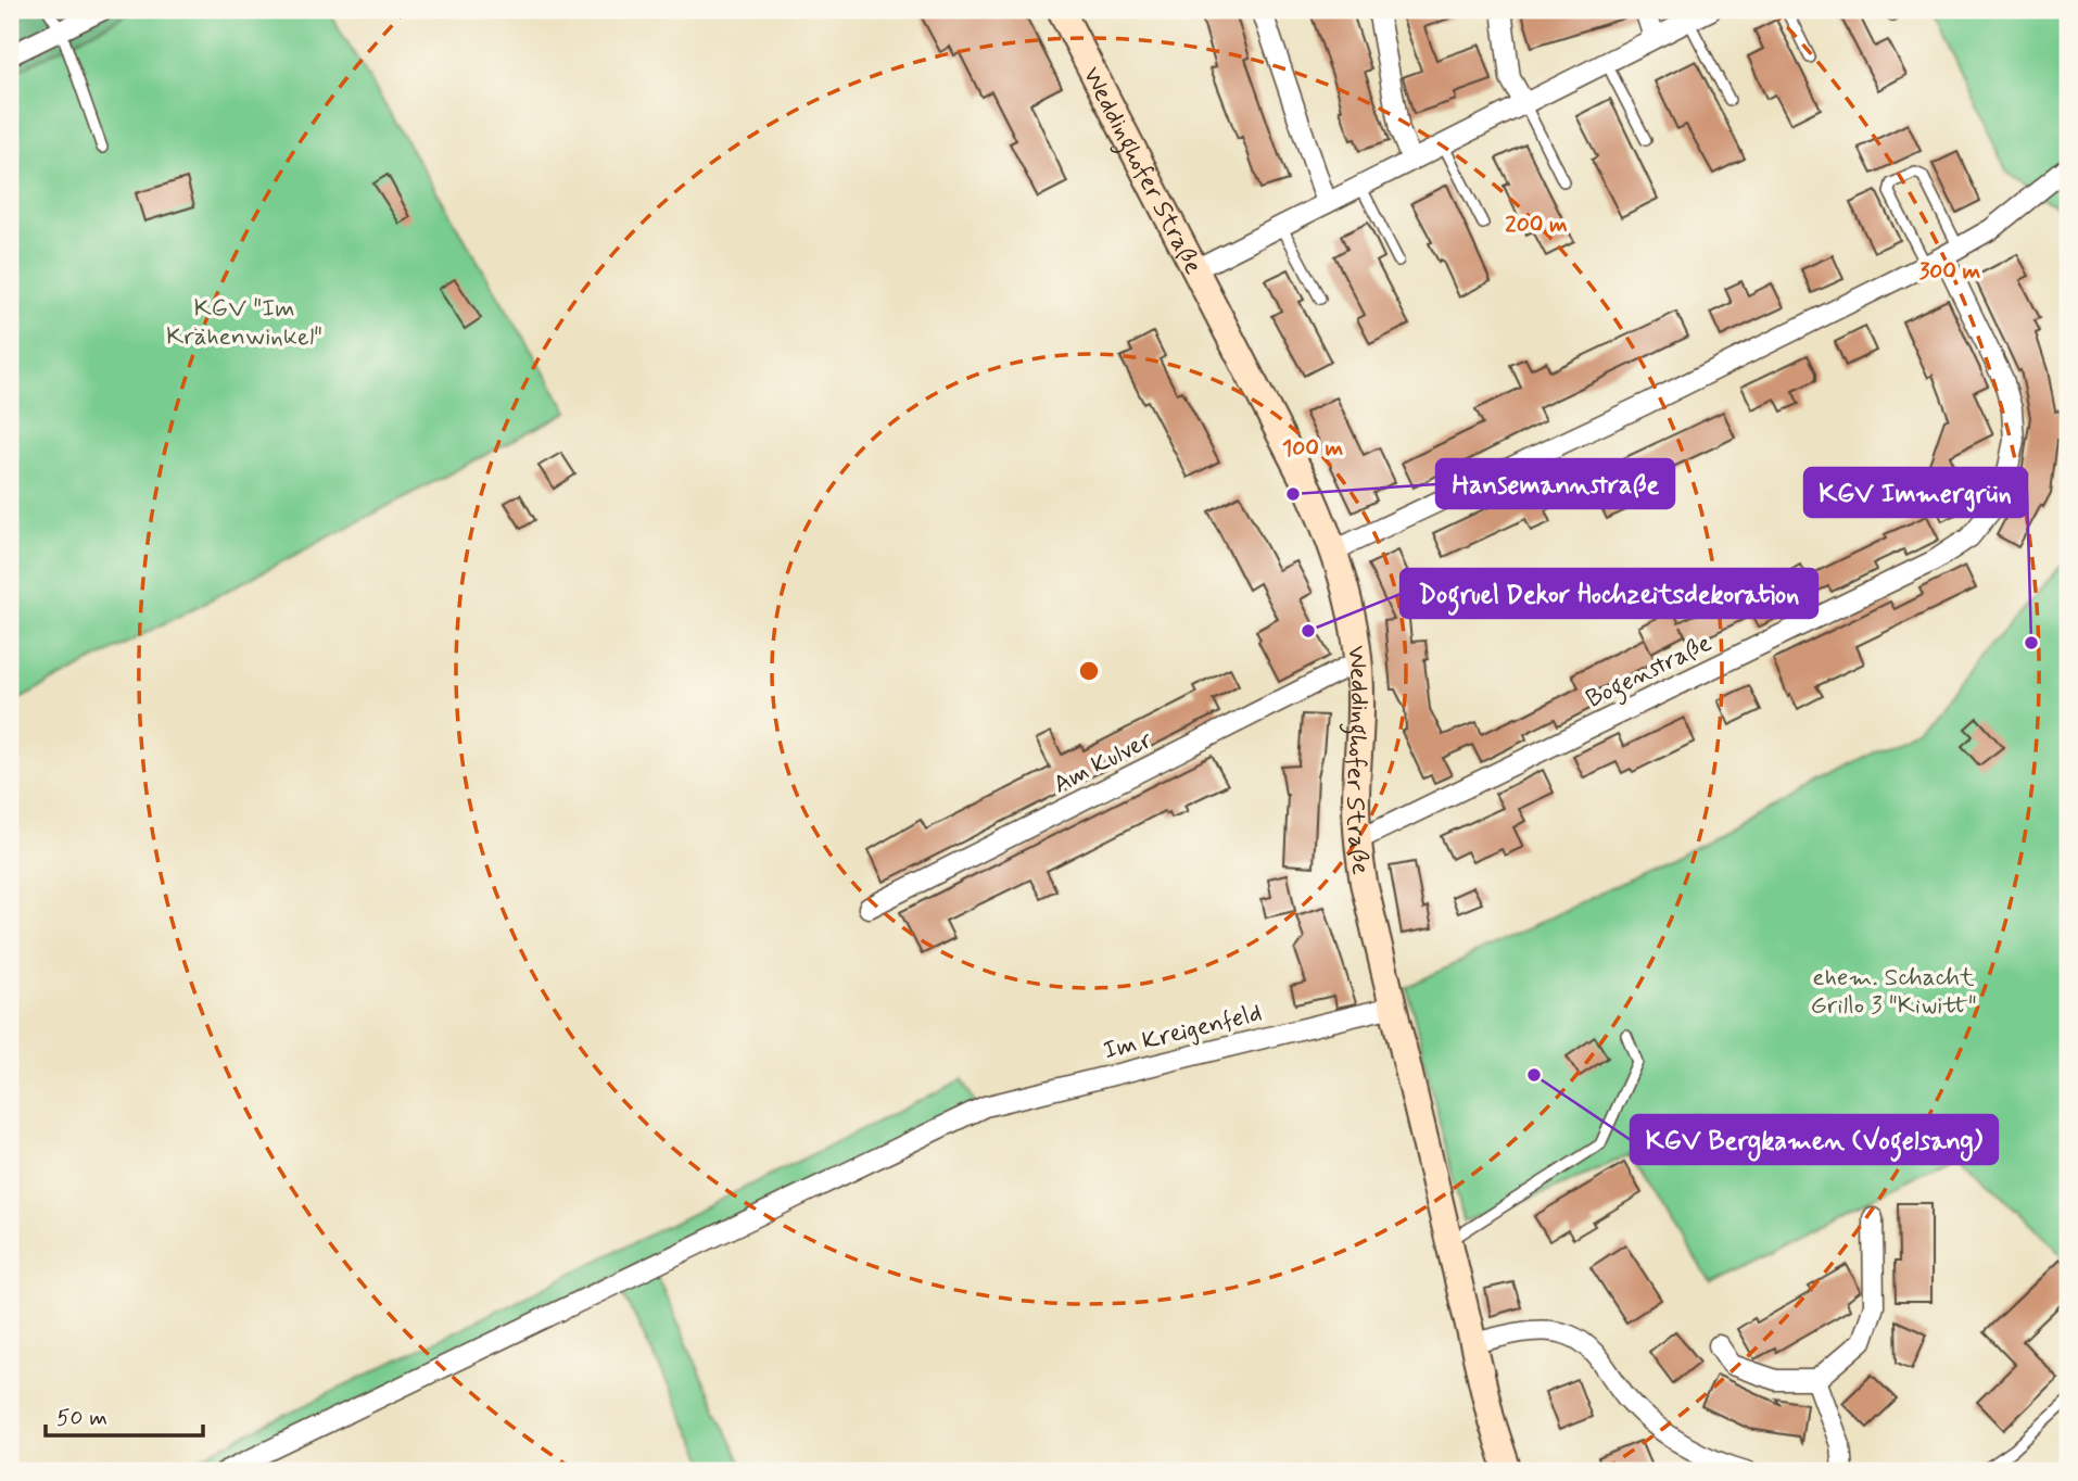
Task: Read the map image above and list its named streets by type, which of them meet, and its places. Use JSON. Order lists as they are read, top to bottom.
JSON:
{
  "streets": {
    "street": [
      "Weddinghofer Straße",
      "Bogenstraße",
      "Am Kulver",
      "Im Kreigenfeld"
    ]
  },
  "crossings": [
    ["Weddinghofer Straße", "Bogenstraße"],
    ["Weddinghofer Straße", "Am Kulver"],
    ["Weddinghofer Straße", "Im Kreigenfeld"]
  ],
  "parks": ["KGV \"Im Krähenwinkel\"", "ehem. Schacht Grillo 3 \"Kiwitt\""],
  "places": [
    "Hansemannstraße",
    "Dogruel Dekor Hochzeitsdekoration",
    "KGV Immergrün",
    "KGV Bergkamen (Vogelsang)"
  ],
  "scale_bar": "50 m",
  "rings": ["200 m", "300 m", "100 m"]
}
